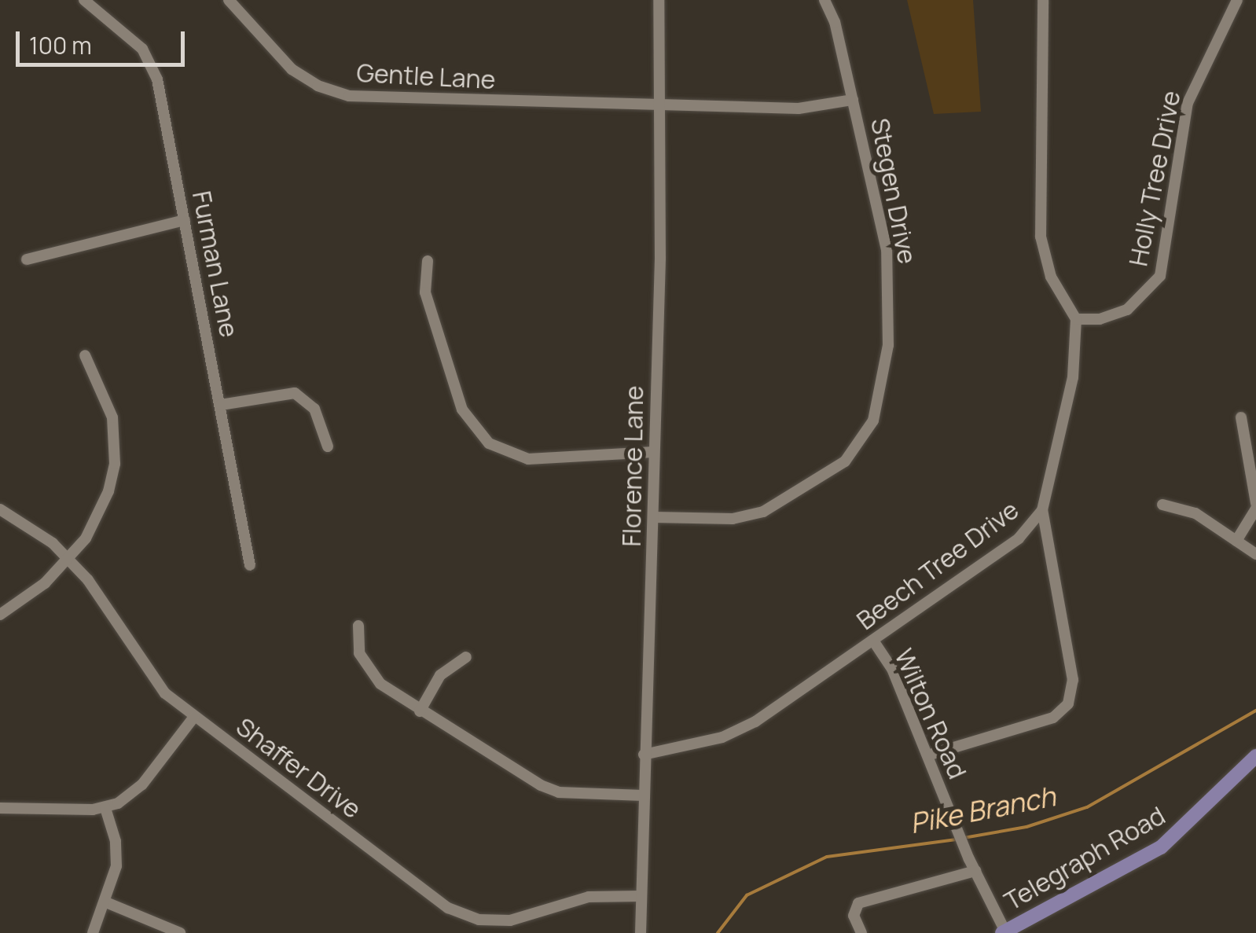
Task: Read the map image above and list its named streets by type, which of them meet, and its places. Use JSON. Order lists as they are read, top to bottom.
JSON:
{
  "streets": {
    "main road": ["Telegraph Road"],
    "street": [
      "Gentle Lane",
      "Holly Tree Drive",
      "Stegen Drive",
      "Furman Lane",
      "Florence Lane",
      "Beech Tree Drive",
      "Wilton Road",
      "Shaffer Drive"
    ]
  },
  "crossings": [
    ["Gentle Lane", "Stegen Drive"],
    ["Gentle Lane", "Florence Lane"],
    ["Holly Tree Drive", "Beech Tree Drive"],
    ["Stegen Drive", "Florence Lane"],
    ["Florence Lane", "Beech Tree Drive"],
    ["Florence Lane", "Shaffer Drive"],
    ["Beech Tree Drive", "Wilton Road"],
    ["Wilton Road", "Telegraph Road"]
  ],
  "water": ["Pike Branch"],
  "scale_bar": "100 m"
}
